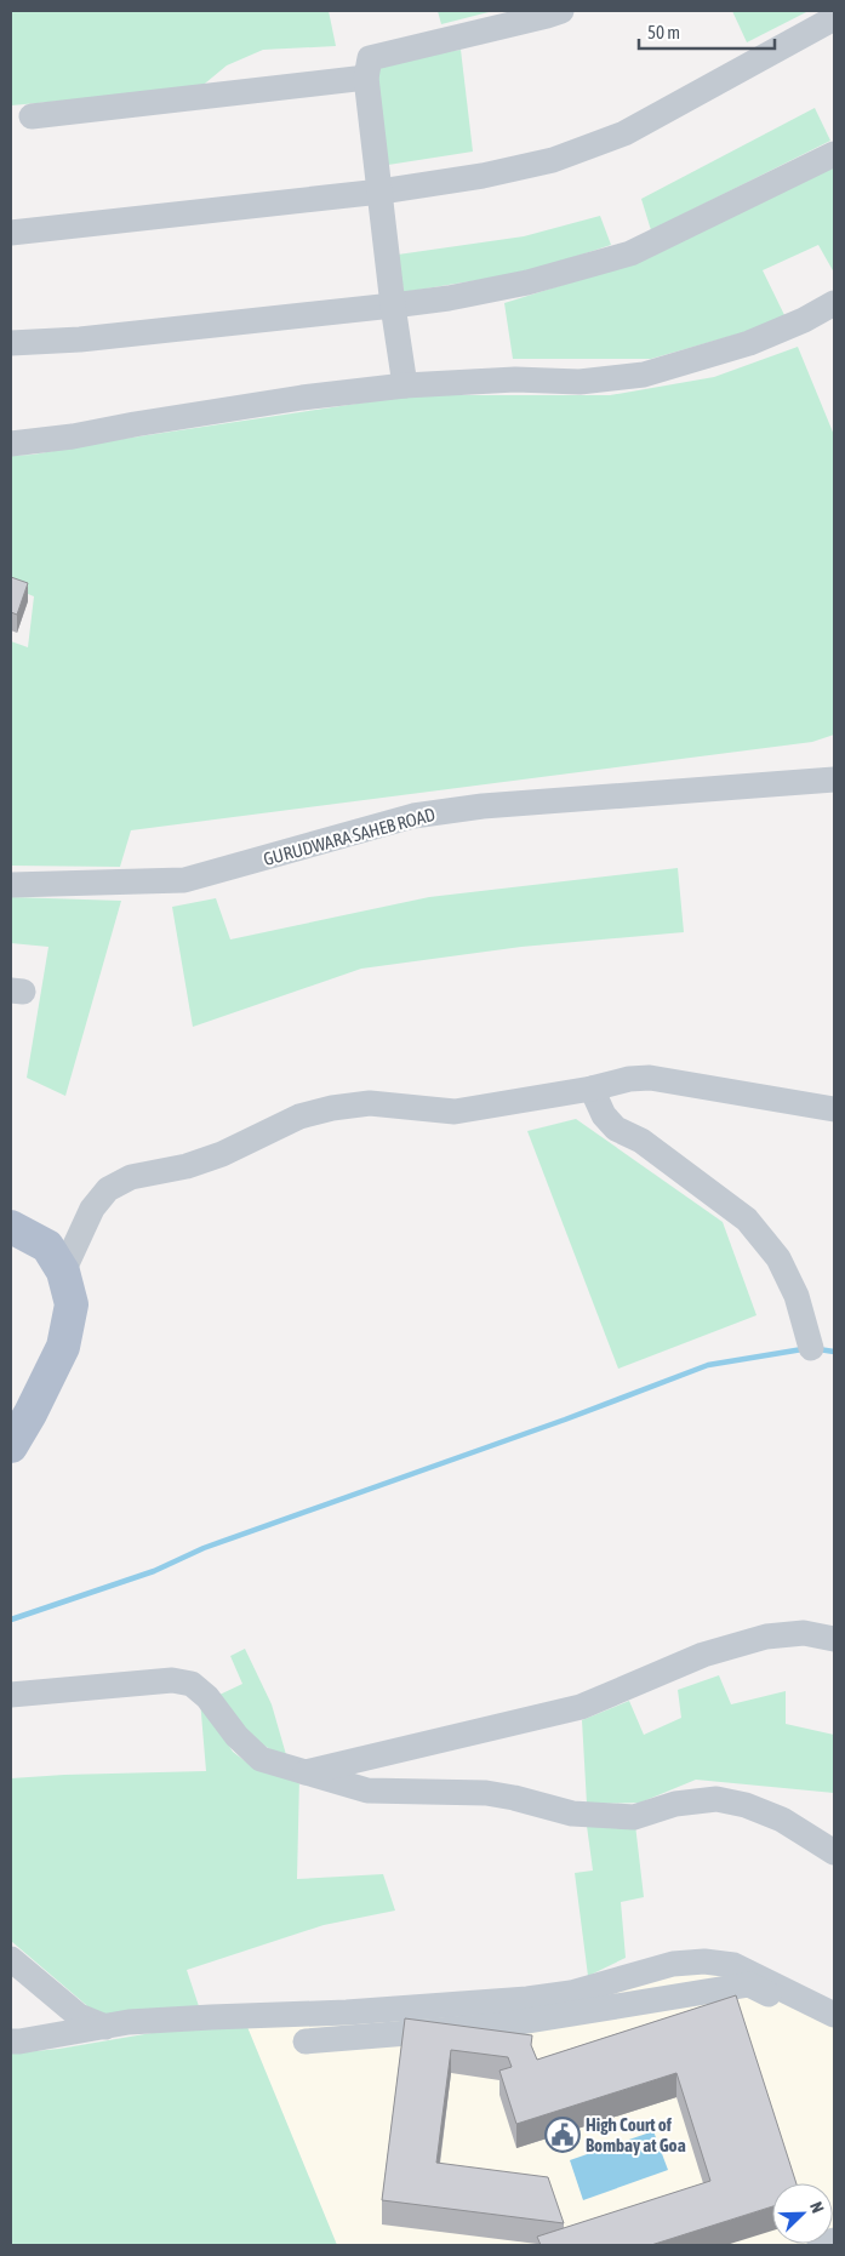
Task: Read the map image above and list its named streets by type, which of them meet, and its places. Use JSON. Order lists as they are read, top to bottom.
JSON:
{
  "streets": {
    "street": ["GURUDWARA SAHEB ROAD"]
  },
  "places": {
    "public building": ["High Court of Bombay at Goa"]
  },
  "scale_bar": "50 m",
  "north": "top right"
}
